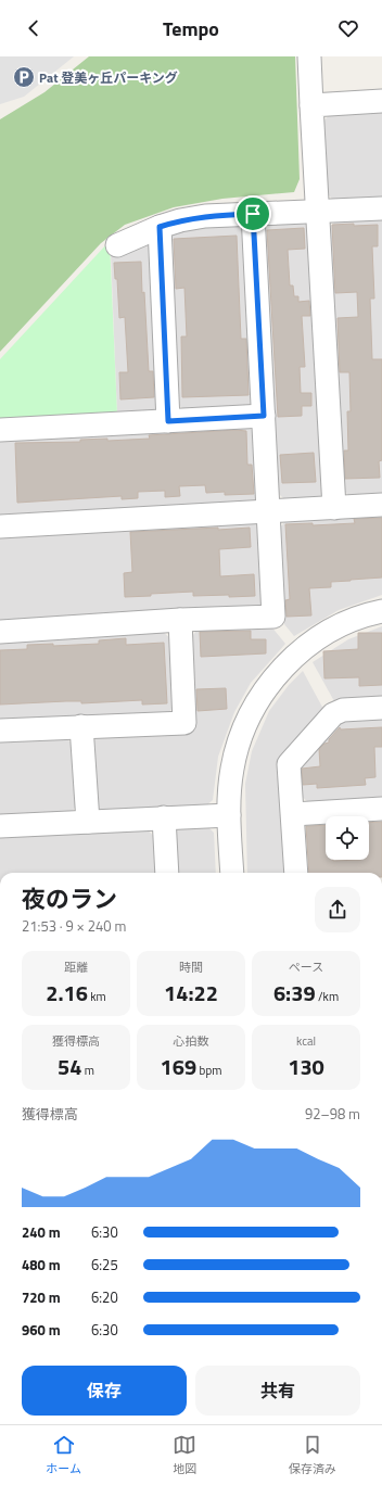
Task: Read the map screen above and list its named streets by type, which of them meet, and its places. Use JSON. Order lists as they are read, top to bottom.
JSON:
{
  "places": {
    "parking": ["Pat 登美ヶ丘パーキング"]
  },
  "page": {
    "header": "Tempo",
    "heading": ["夜のラン", "21:53 · 9 × 240 m"],
    "stats": [
      ["距離", "2.16 km"],
      ["時間", "14:22"],
      ["ペース", "6:39 /km"],
      ["獲得標高", "54 m"],
      ["心拍数", "169 bpm"],
      ["kcal", "130"]
    ],
    "chart": ["獲得標高", "92–98 m"],
    "list": [
      {
        "name": "240 m",
        "note": "6:30"
      },
      {
        "name": "480 m",
        "note": "6:25"
      },
      {
        "name": "720 m",
        "note": "6:20"
      },
      {
        "name": "960 m",
        "note": "6:30"
      }
    ],
    "buttons": ["保存", "共有"],
    "tabs": ["ホーム", "地図", "保存済み"]
  }
}
